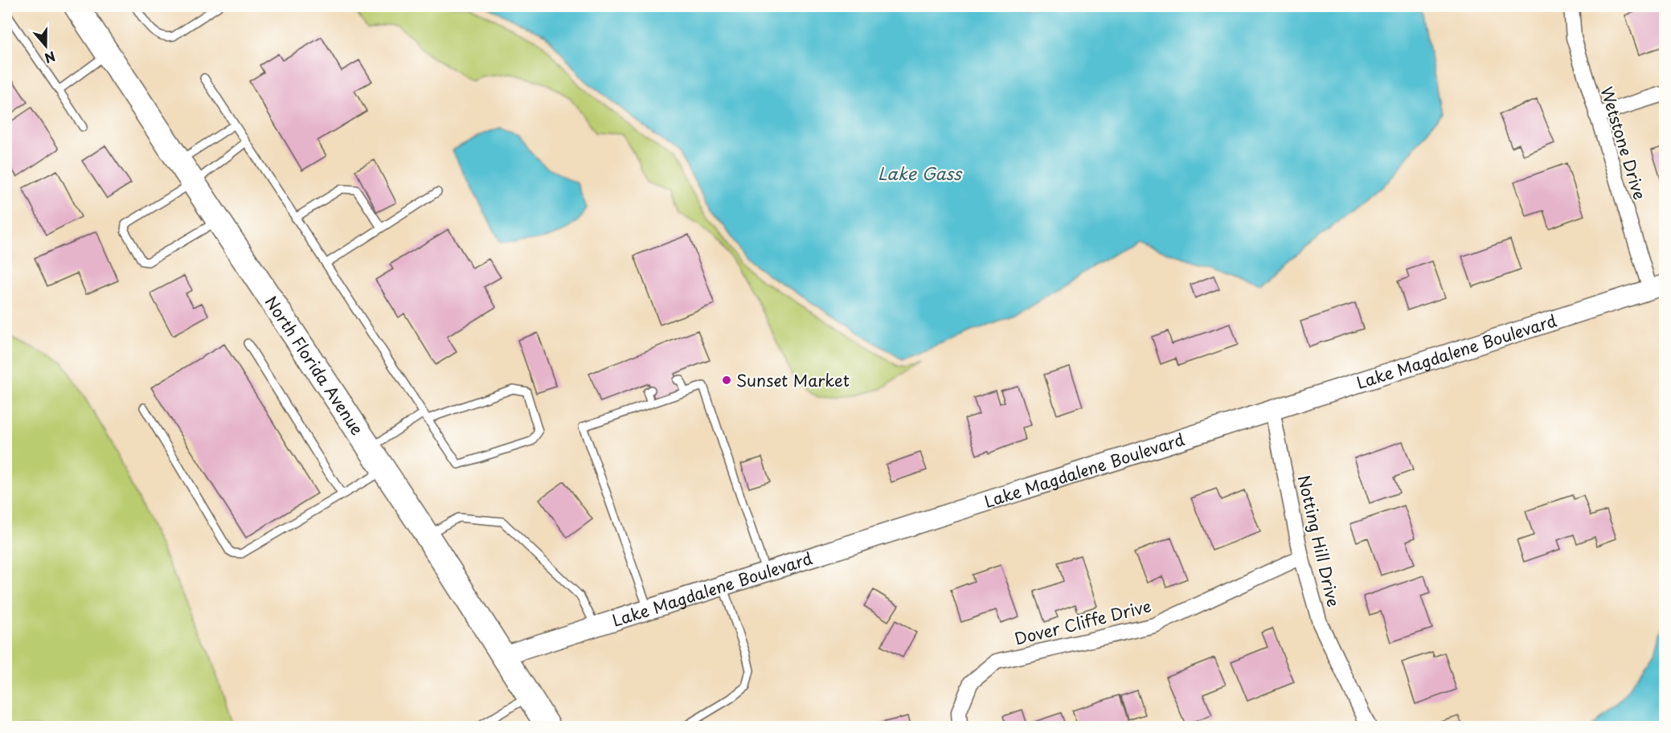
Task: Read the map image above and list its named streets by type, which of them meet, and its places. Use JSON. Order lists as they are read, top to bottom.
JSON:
{
  "streets": {
    "main road": ["North Florida Avenue"],
    "street": [
      "Wetstone Drive",
      "Lake Magdalene Boulevard",
      "Notting Hill Drive",
      "Dover Cliffe Drive"
    ]
  },
  "crossings": [
    ["Wetstone Drive", "Lake Magdalene Boulevard"],
    ["Lake Magdalene Boulevard", "North Florida Avenue"],
    ["Lake Magdalene Boulevard", "Notting Hill Drive"],
    ["Notting Hill Drive", "Dover Cliffe Drive"]
  ],
  "water": ["Lake Gass"],
  "places": ["Sunset Market"],
  "north": "bottom"
}
